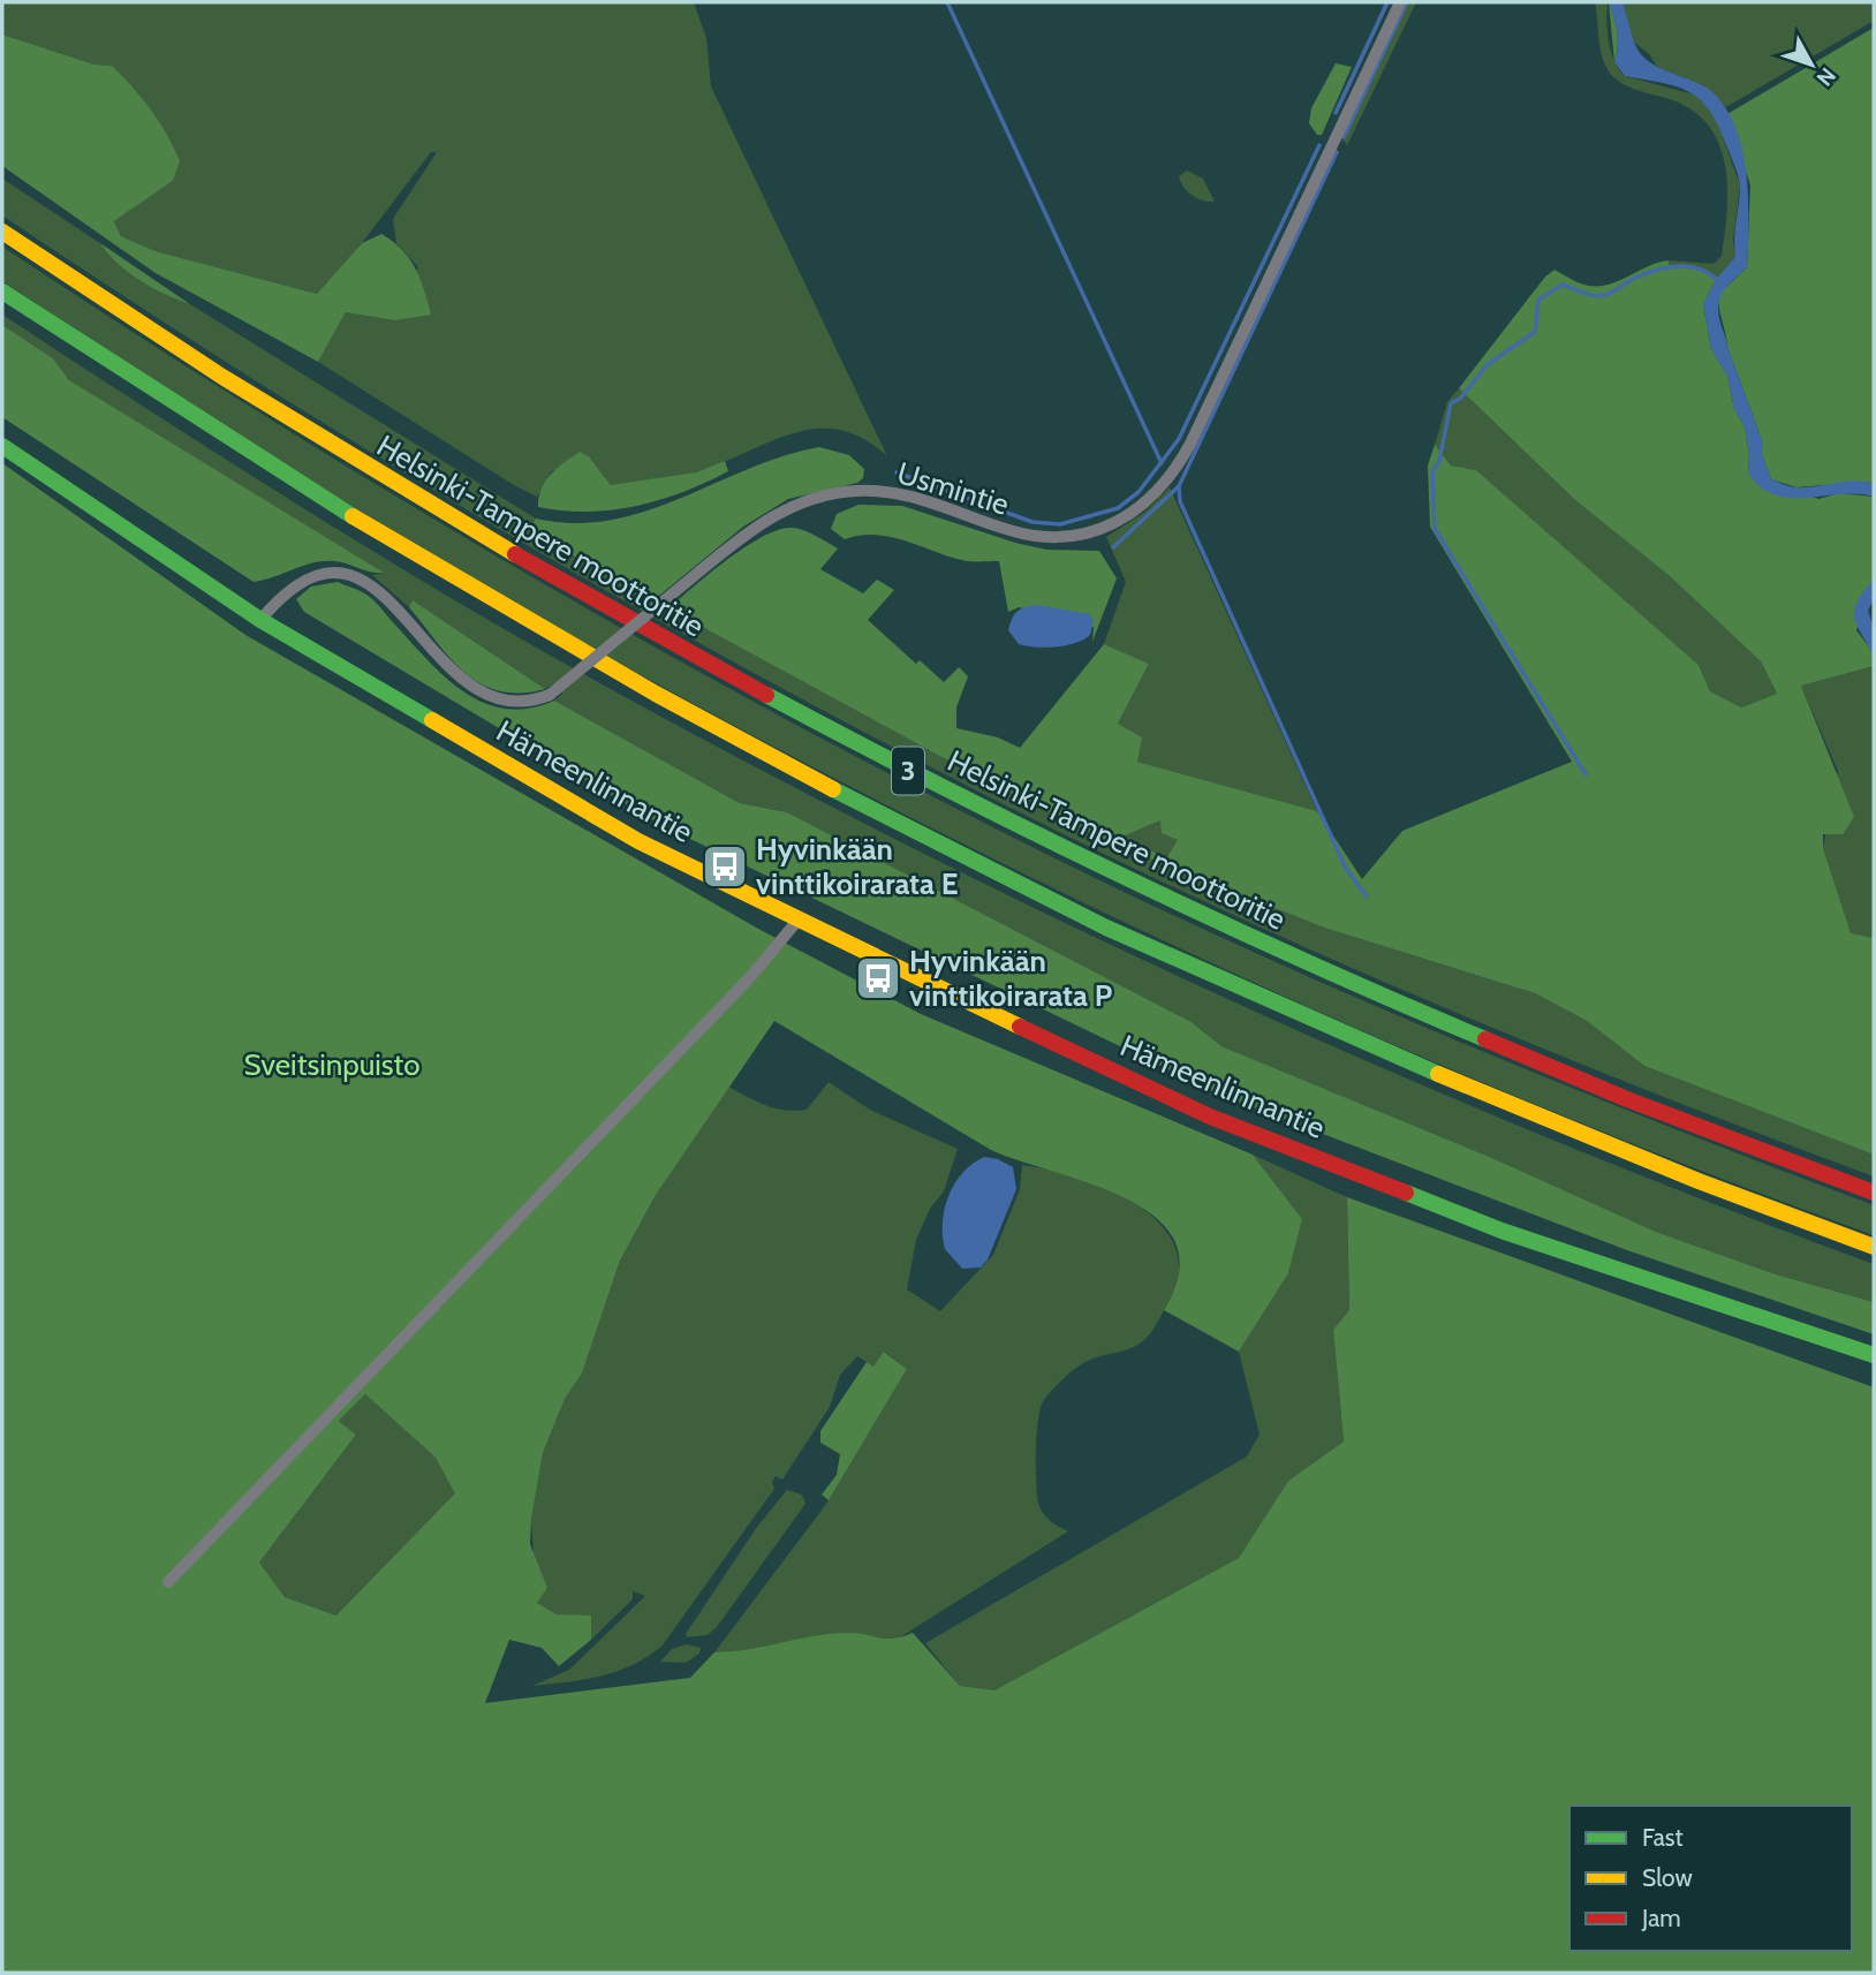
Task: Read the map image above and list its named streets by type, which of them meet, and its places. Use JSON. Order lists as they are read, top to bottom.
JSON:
{
  "streets": {
    "main road": ["Helsinki-Tampere moottoritie", "3", "Hämeenlinnantie"],
    "street": ["Usmintie"]
  },
  "crossings": [
    ["Usmintie", "Hämeenlinnantie"]
  ],
  "parks": ["Sveitsinpuisto"],
  "places": {
    "bus stop": ["Hyvinkään vinttikoirarata E", "Hyvinkään vinttikoirarata P"]
  },
  "legend": ["Fast", "Slow", "Jam"],
  "north": "bottom right"
}
